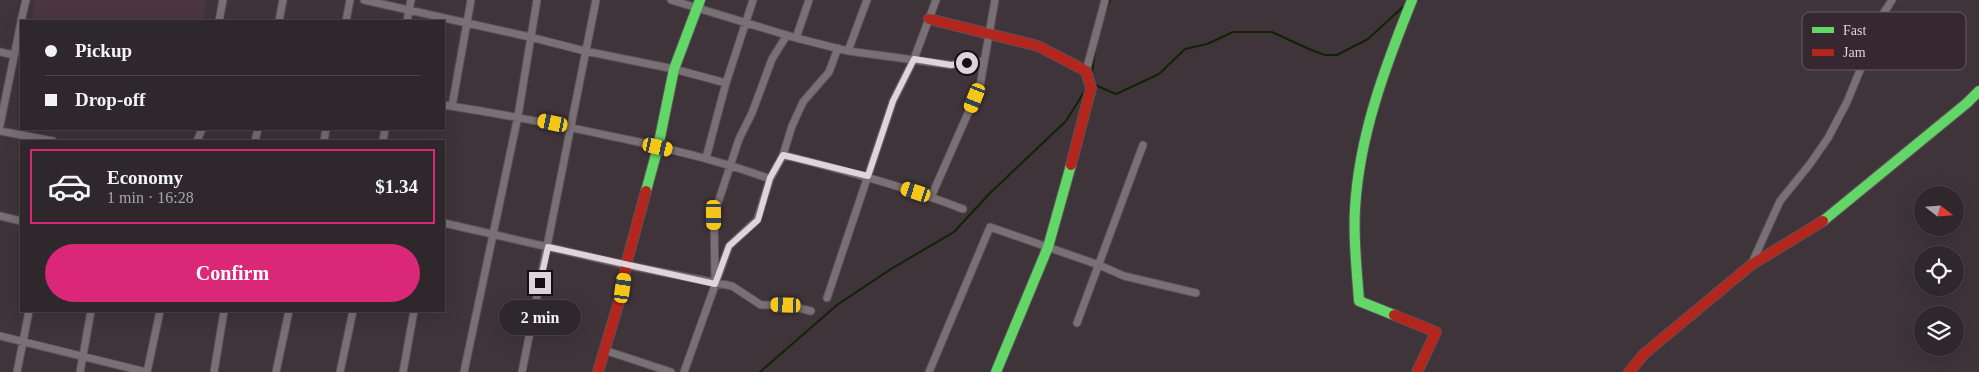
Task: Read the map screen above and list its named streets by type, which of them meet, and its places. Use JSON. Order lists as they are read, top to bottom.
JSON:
{
  "legend": ["Fast", "Jam"],
  "north": "right",
  "page": {
    "banner": ["Pickup", "Drop-off"],
    "list": [
      {
        "name": "Economy",
        "note": "1 min · 16:28",
        "value": "$1.34"
      }
    ],
    "buttons": "Confirm",
    "bubble": "2 min"
  }
}
